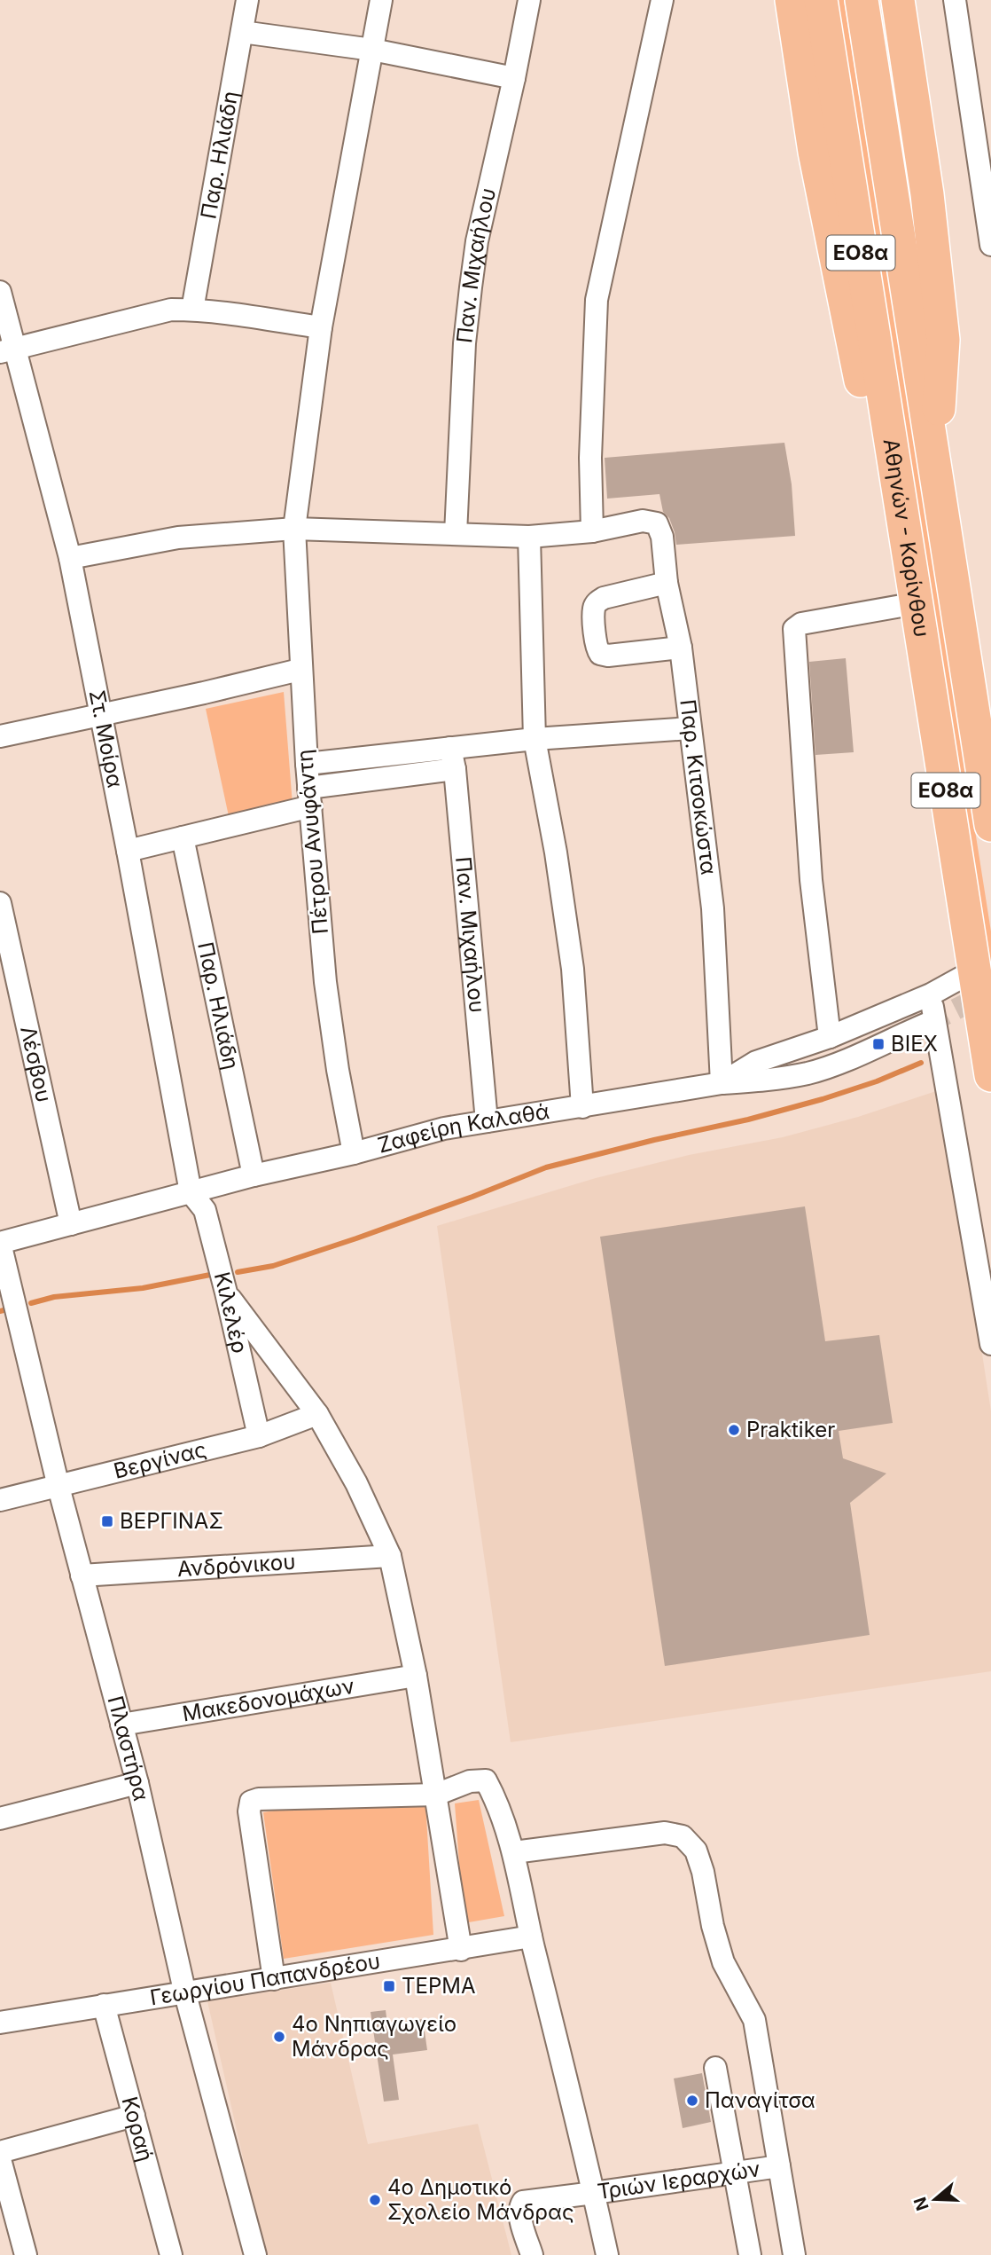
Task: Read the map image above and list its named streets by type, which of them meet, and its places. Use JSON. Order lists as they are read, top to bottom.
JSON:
{
  "streets": {
    "highway": ["ΕΟ8α", "Αθηνών - Κορίνθου"],
    "street": [
      "Παρ. Ηλιάδη",
      "Παν. Μιχαήλου",
      "Στ. Μοίρα",
      "Παρ. Κιτσοκώστα",
      "Πέτρου Ανυφάντη",
      "Λέσβου",
      "Ζαφείρη Καλαθά",
      "Κιλελέρ",
      "Βεργίνας",
      "Ανδρόνικου",
      "Μακεδονομάχων",
      "Πλαστήρα",
      "Γεωργίου Παπανδρέου",
      "Κοραή",
      "Τριών Ιεραρχών"
    ]
  },
  "crossings": [
    ["Παρ. Ηλιάδη", "Ζαφείρη Καλαθά"],
    ["Παν. Μιχαήλου", "Ζαφείρη Καλαθά"],
    ["Στ. Μοίρα", "Ζαφείρη Καλαθά"],
    ["Στ. Μοίρα", "Κιλελέρ"],
    ["Παρ. Κιτσοκώστα", "Ζαφείρη Καλαθά"],
    ["Πέτρου Ανυφάντη", "Ζαφείρη Καλαθά"],
    ["Λέσβου", "Ζαφείρη Καλαθά"],
    ["Ζαφείρη Καλαθά", "Κιλελέρ"],
    ["Ζαφείρη Καλαθά", "Πλαστήρα"],
    ["Κιλελέρ", "Βεργίνας"],
    ["Βεργίνας", "Πλαστήρα"],
    ["Ανδρόνικου", "Πλαστήρα"],
    ["Μακεδονομάχων", "Πλαστήρα"],
    ["Πλαστήρα", "Γεωργίου Παπανδρέου"],
    ["Γεωργίου Παπανδρέου", "Κοραή"]
  ],
  "places": {
    "transit": ["ΒΙΕΧ", "ΒΕΡΓΙΝΑΣ", "ΤΕΡΜΑ"],
    "other": [
      "Praktiker",
      "4ο Νηπιαγωγείο Μάνδρας",
      "Παναγίτσα",
      "4ο Δημοτικό Σχολείο Μάνδρας"
    ]
  },
  "north": "left"
}
